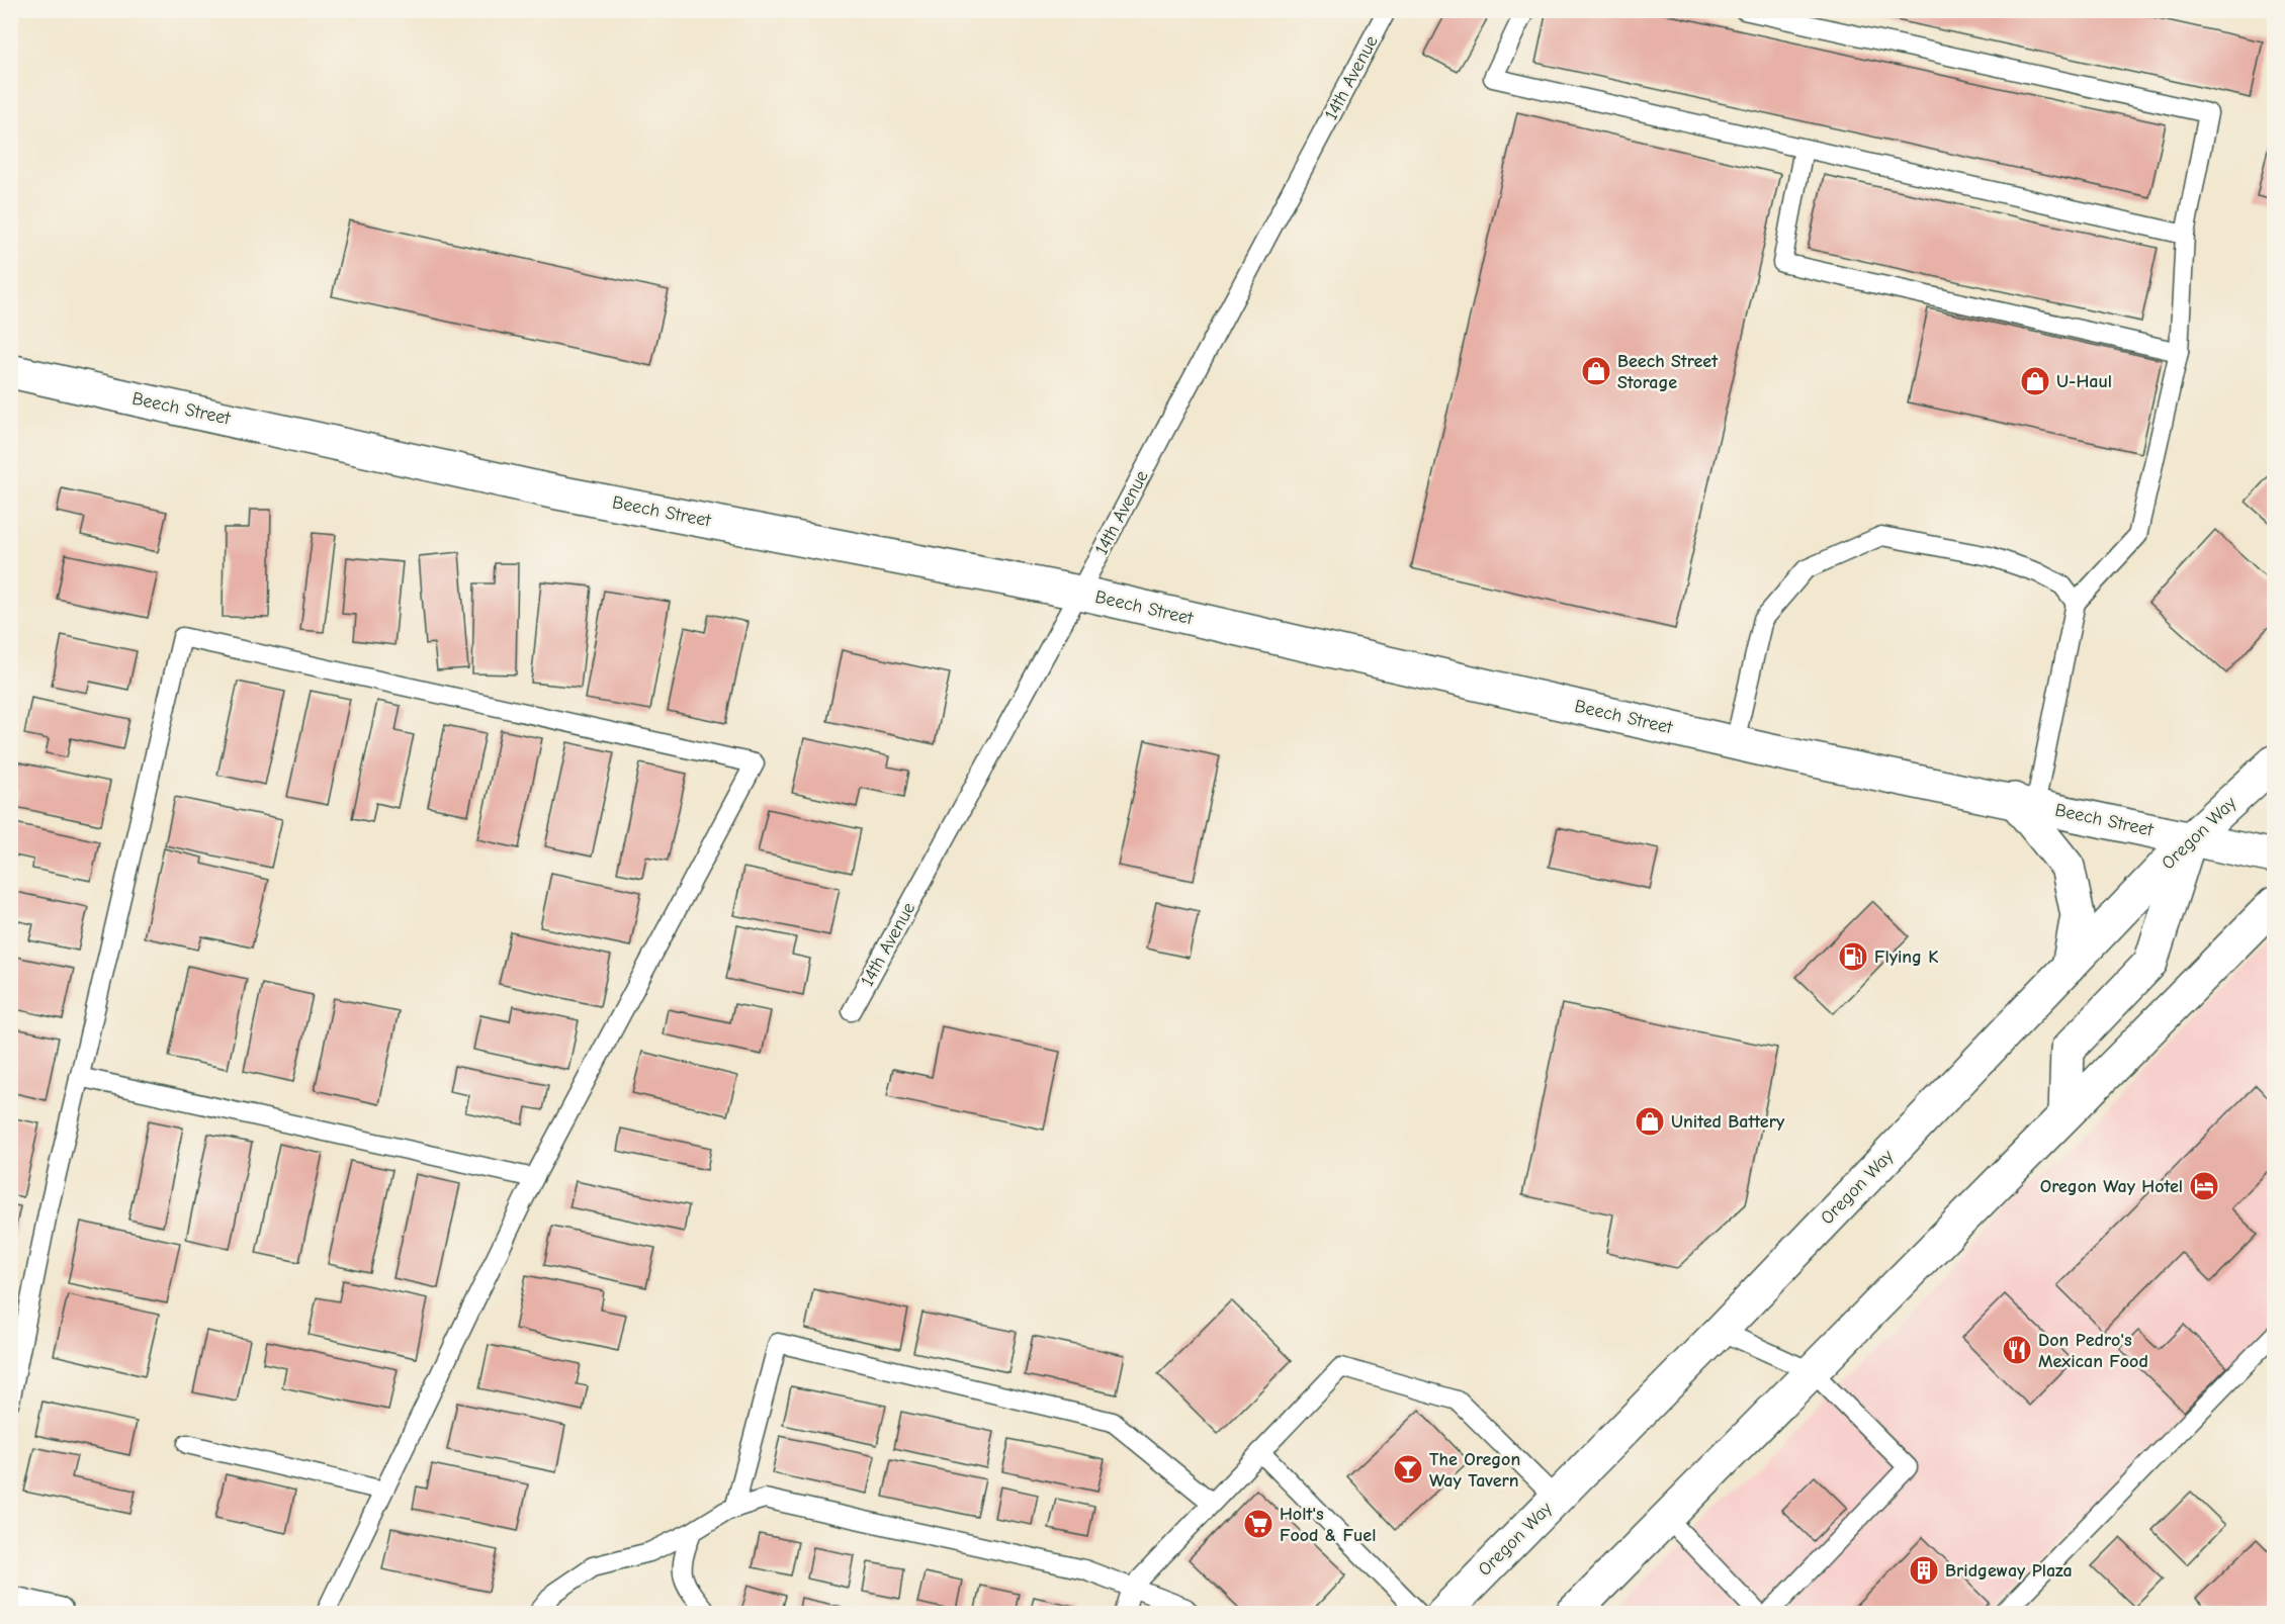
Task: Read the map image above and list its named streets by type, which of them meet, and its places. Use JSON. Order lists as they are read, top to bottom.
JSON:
{
  "streets": {
    "main road": ["Beech Street", "Oregon Way"],
    "lane": ["14th Avenue"]
  },
  "crossings": [
    ["14th Avenue", "Beech Street"],
    ["Beech Street", "Oregon Way"]
  ],
  "places": {
    "shop": ["Beech Street Storage", "U-Haul", "United Battery"],
    "fuel station": ["Flying K"],
    "hotel": ["Oregon Way Hotel"],
    "restaurant": ["Don Pedro's Mexican Food"],
    "bar": ["The Oregon Way Tavern"],
    "supermarket": ["Holt's Food & Fuel"],
    "building": ["Bridgeway Plaza"]
  }
}
